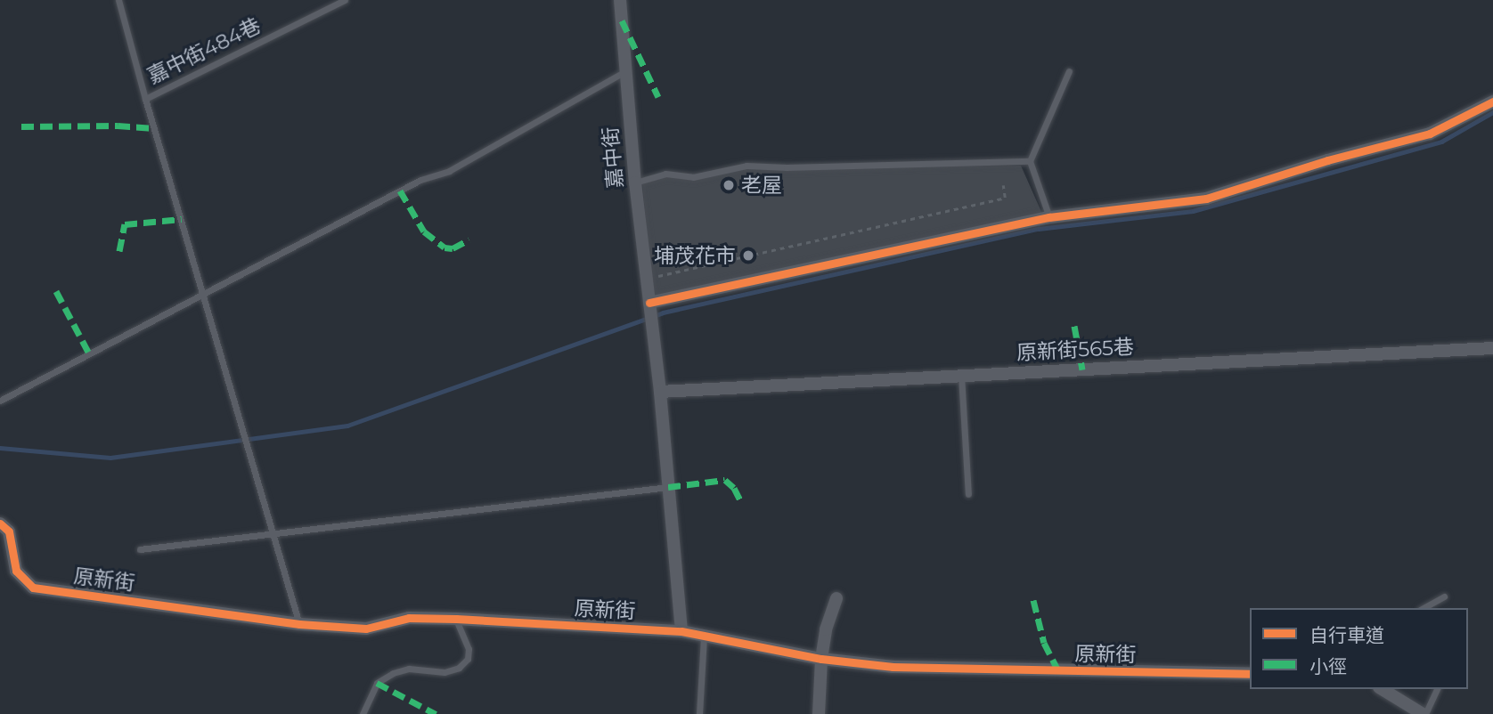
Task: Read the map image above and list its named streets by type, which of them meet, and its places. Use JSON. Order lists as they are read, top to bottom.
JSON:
{
  "streets": {
    "street": ["嘉中街", "原新街565巷", "原新街"],
    "lane": ["嘉中街484巷"]
  },
  "crossings": [
    ["嘉中街", "原新街565巷"],
    ["嘉中街", "原新街"]
  ],
  "places": ["老屋", "埔茂花市"],
  "legend": ["自行車道", "小徑"]
}
